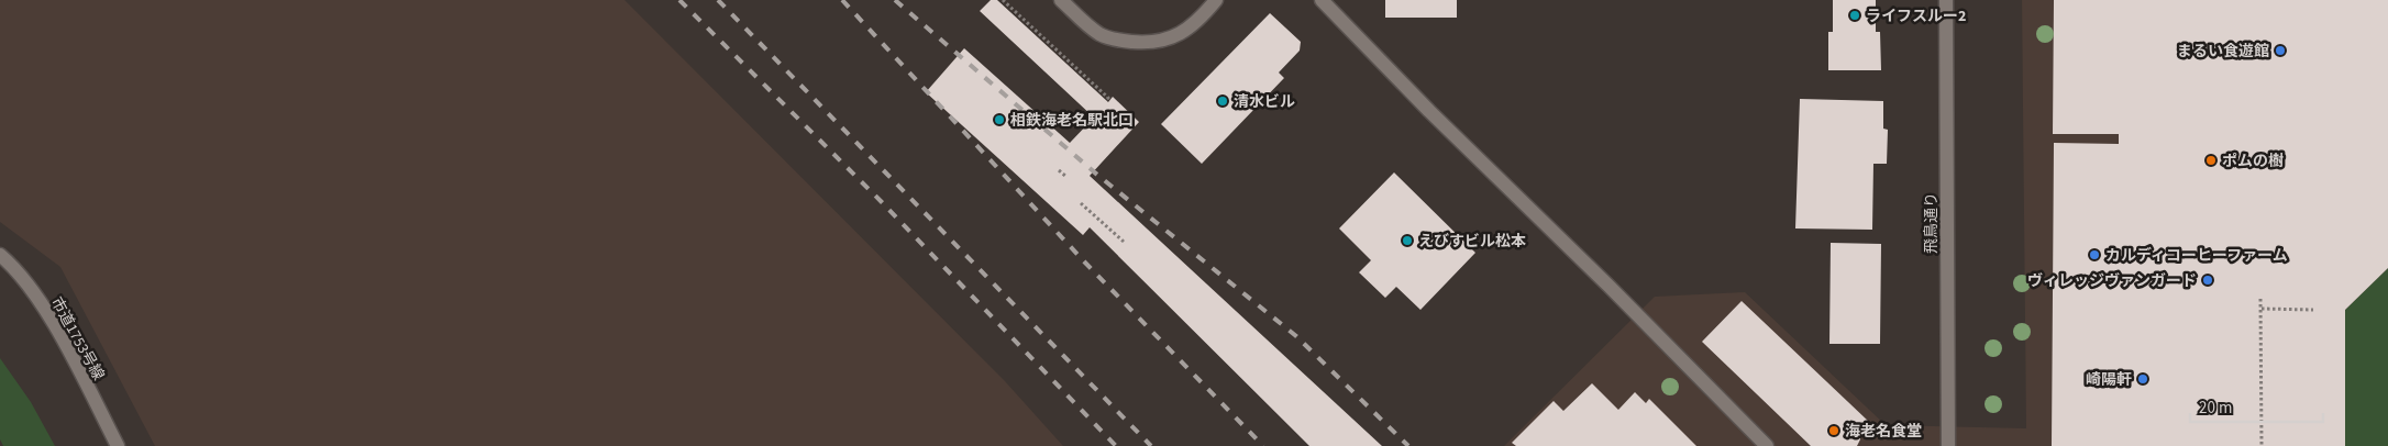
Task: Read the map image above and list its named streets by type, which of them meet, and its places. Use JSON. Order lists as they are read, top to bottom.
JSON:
{
  "streets": {
    "street": ["飛鳥通り", "市道1753号線"]
  },
  "places": [
    "ライフスルー2",
    "まるい食遊館",
    "清水ビル",
    "相鉄海老名駅北口",
    "ポムの樹",
    "えびすビル松本",
    "カルディコーヒーファーム",
    "ヴィレッジヴァンガード",
    "崎陽軒",
    "海老名食堂"
  ],
  "scale_bar": "20 m"
}
